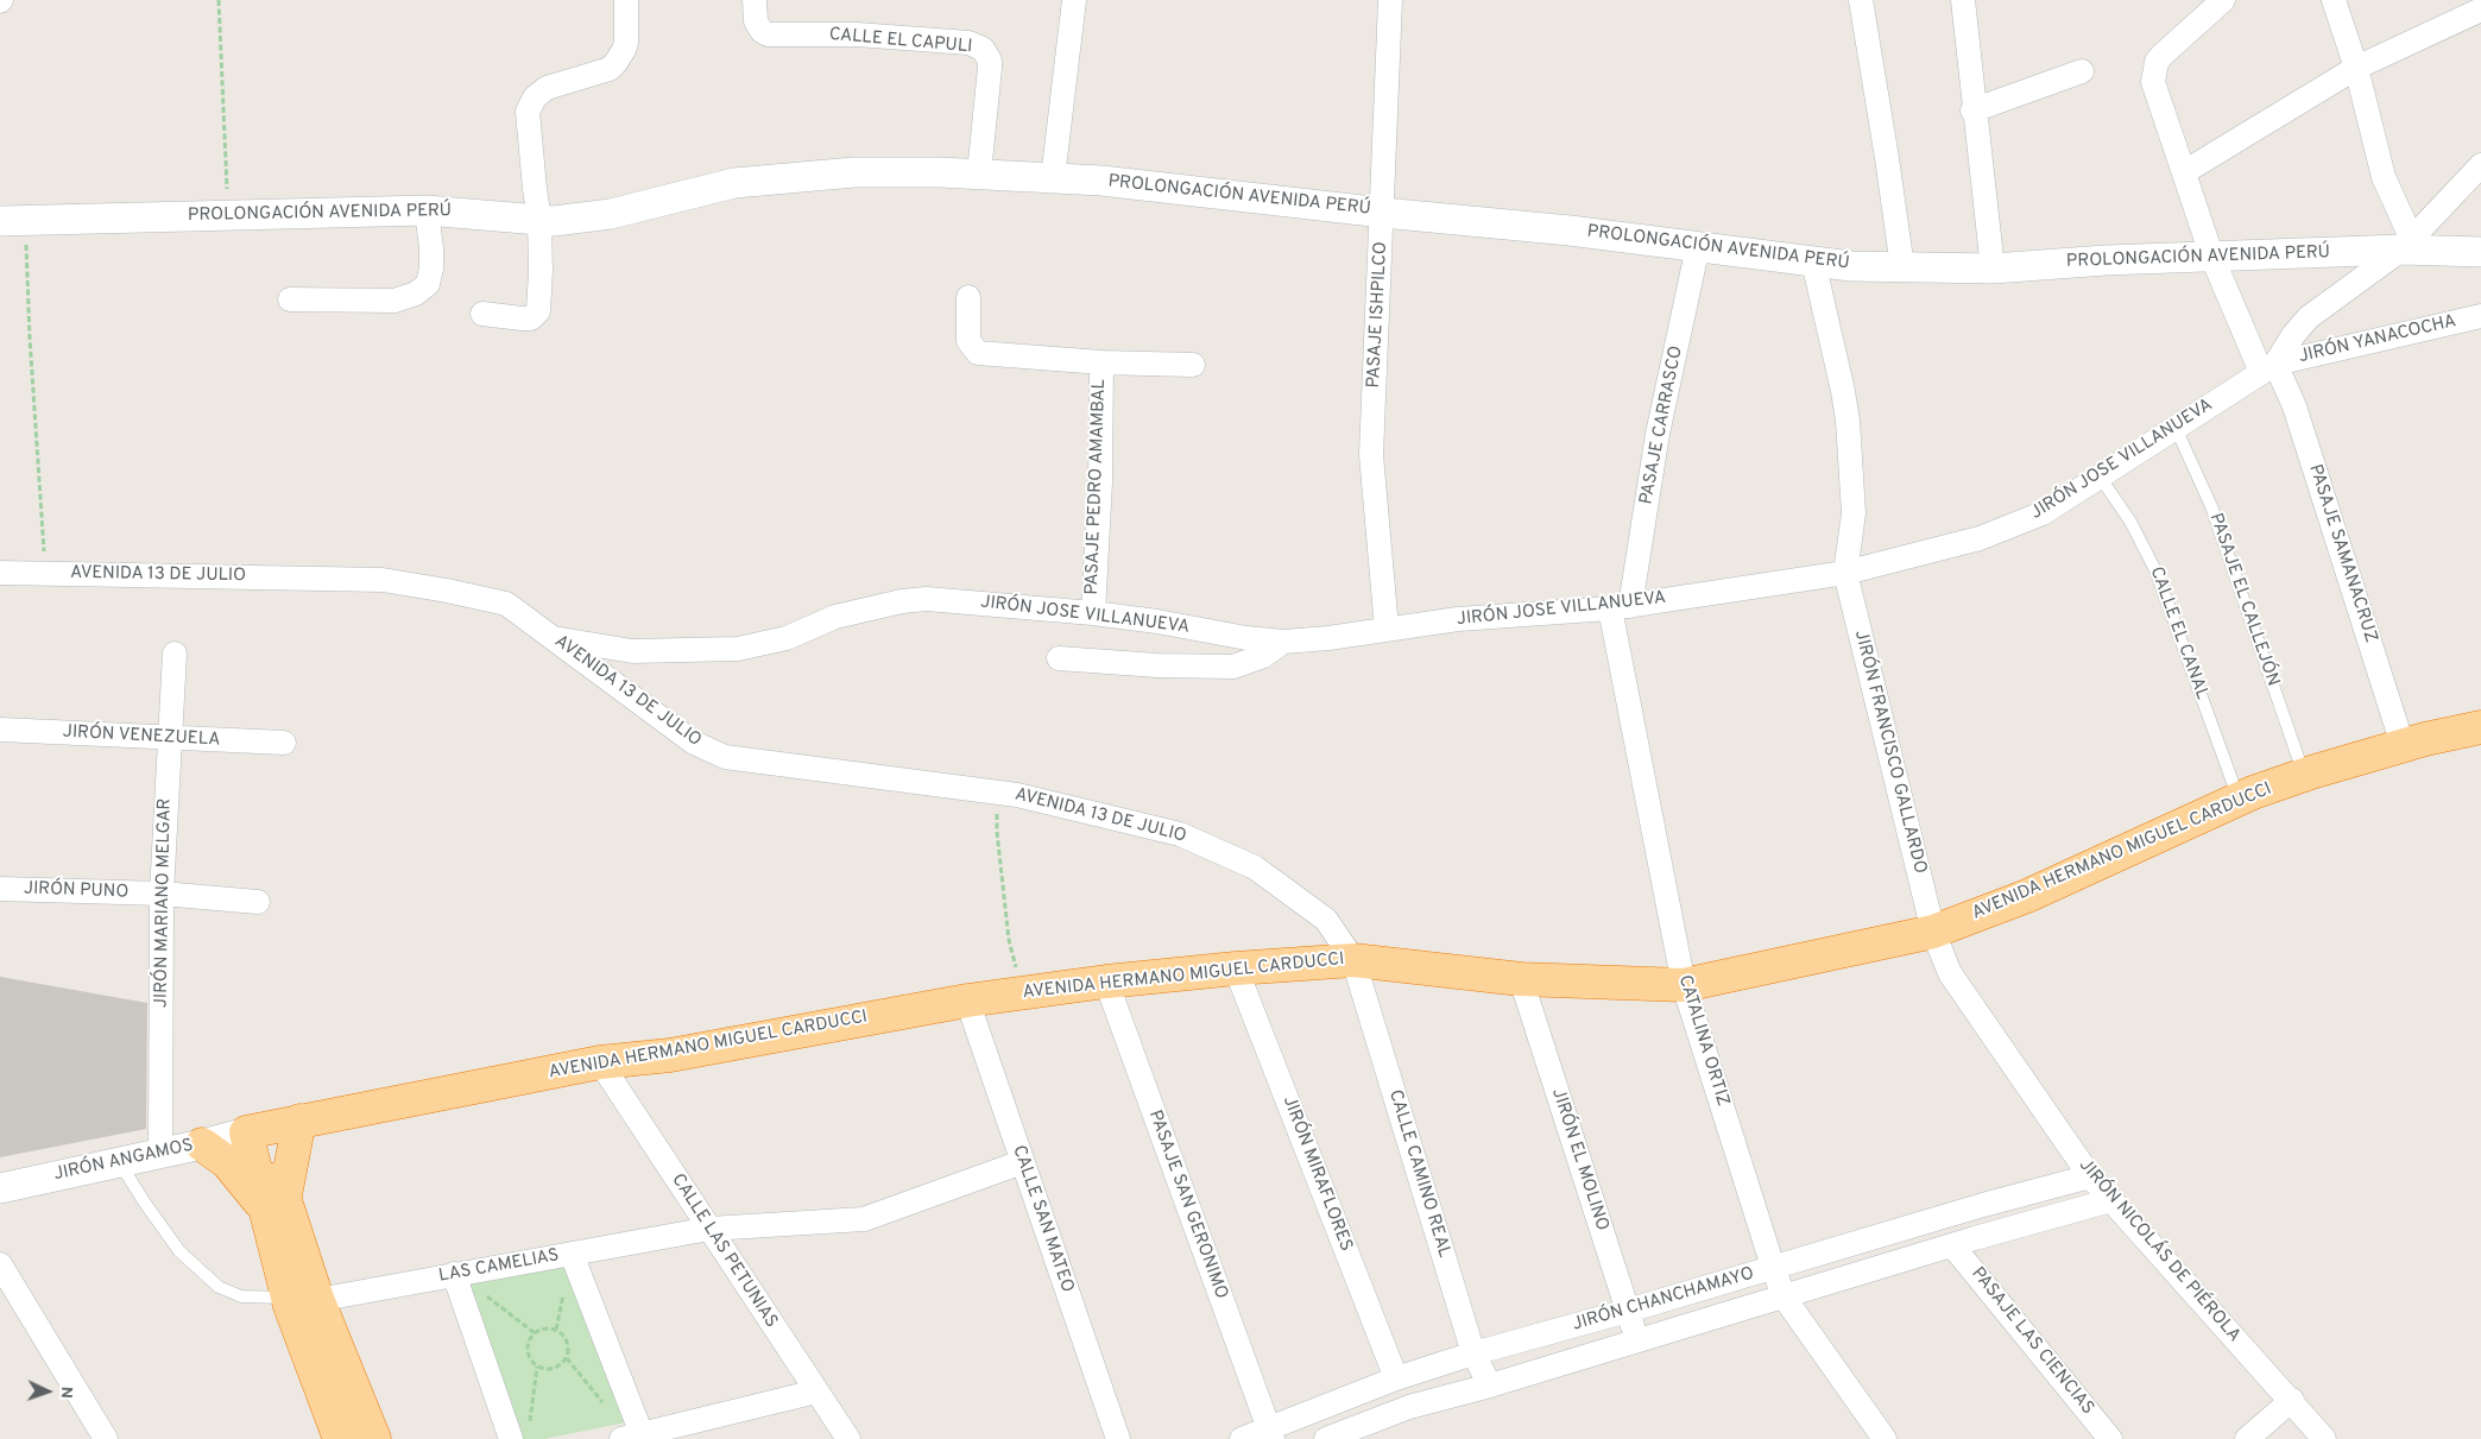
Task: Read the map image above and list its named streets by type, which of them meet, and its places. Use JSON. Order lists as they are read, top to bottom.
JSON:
{
  "streets": {
    "highway": ["AVENIDA HERMANO MIGUEL CARDUCCI"],
    "street": [
      "CALLE EL CAPULI",
      "PROLONGACIÓN AVENIDA PERÚ",
      "PASAJE ISHPILCO",
      "JIRÓN YANACOCHA",
      "PASAJE CARRASCO",
      "JIRÓN JOSE VILLANUEVA",
      "PASAJE PEDRO AMAMBAL",
      "PASAJE SAMANACRUZ",
      "AVENIDA 13 DE JULIO",
      "JIRÓN VENEZUELA",
      "JIRÓN FRANCISCO GALLARDO",
      "JIRÓN PUNO",
      "JIRÓN MARIANO MELGAR",
      "CATALINA ORTIZ",
      "JIRÓN EL MOLINO",
      "JIRÓN ANGAMOS",
      "JIRÓN MIRAFLORES",
      "CALLE CAMINO REAL",
      "PASAJE SAN GERONIMO",
      "CALLE SAN MATEO",
      "CALLE LAS PETUNIAS",
      "JIRÓN NICOLÁS DE PIÉROLA",
      "LAS CAMELIAS",
      "JIRÓN CHANCHAMAYO",
      "PASAJE LAS CIENCIAS"
    ],
    "lane": ["PASAJE EL CALLEJÓN", "CALLE EL CANAL"]
  },
  "crossings": [
    ["CALLE EL CAPULI", "PROLONGACIÓN AVENIDA PERÚ"],
    ["PROLONGACIÓN AVENIDA PERÚ", "PASAJE ISHPILCO"],
    ["PROLONGACIÓN AVENIDA PERÚ", "PASAJE CARRASCO"],
    ["PROLONGACIÓN AVENIDA PERÚ", "JIRÓN JOSE VILLANUEVA"],
    ["PROLONGACIÓN AVENIDA PERÚ", "PASAJE SAMANACRUZ"],
    ["PASAJE ISHPILCO", "JIRÓN JOSE VILLANUEVA"],
    ["JIRÓN YANACOCHA", "JIRÓN JOSE VILLANUEVA"],
    ["JIRÓN YANACOCHA", "PASAJE SAMANACRUZ"],
    ["PASAJE CARRASCO", "JIRÓN JOSE VILLANUEVA"],
    ["PASAJE CARRASCO", "CATALINA ORTIZ"],
    ["JIRÓN JOSE VILLANUEVA", "PASAJE PEDRO AMAMBAL"],
    ["JIRÓN JOSE VILLANUEVA", "PASAJE SAMANACRUZ"],
    ["JIRÓN JOSE VILLANUEVA", "AVENIDA 13 DE JULIO"],
    ["JIRÓN JOSE VILLANUEVA", "PASAJE EL CALLEJÓN"],
    ["JIRÓN JOSE VILLANUEVA", "CALLE EL CANAL"],
    ["JIRÓN JOSE VILLANUEVA", "JIRÓN FRANCISCO GALLARDO"],
    ["JIRÓN JOSE VILLANUEVA", "CATALINA ORTIZ"],
    ["PASAJE SAMANACRUZ", "AVENIDA HERMANO MIGUEL CARDUCCI"],
    ["AVENIDA 13 DE JULIO", "AVENIDA HERMANO MIGUEL CARDUCCI"],
    ["AVENIDA 13 DE JULIO", "CALLE CAMINO REAL"],
    ["PASAJE EL CALLEJÓN", "AVENIDA HERMANO MIGUEL CARDUCCI"],
    ["CALLE EL CANAL", "AVENIDA HERMANO MIGUEL CARDUCCI"],
    ["JIRÓN VENEZUELA", "JIRÓN MARIANO MELGAR"],
    ["JIRÓN FRANCISCO GALLARDO", "AVENIDA HERMANO MIGUEL CARDUCCI"],
    ["JIRÓN FRANCISCO GALLARDO", "JIRÓN NICOLÁS DE PIÉROLA"],
    ["AVENIDA HERMANO MIGUEL CARDUCCI", "CATALINA ORTIZ"],
    ["AVENIDA HERMANO MIGUEL CARDUCCI", "JIRÓN EL MOLINO"],
    ["AVENIDA HERMANO MIGUEL CARDUCCI", "JIRÓN ANGAMOS"],
    ["AVENIDA HERMANO MIGUEL CARDUCCI", "JIRÓN MIRAFLORES"],
    ["AVENIDA HERMANO MIGUEL CARDUCCI", "CALLE CAMINO REAL"],
    ["AVENIDA HERMANO MIGUEL CARDUCCI", "PASAJE SAN GERONIMO"],
    ["AVENIDA HERMANO MIGUEL CARDUCCI", "CALLE SAN MATEO"],
    ["AVENIDA HERMANO MIGUEL CARDUCCI", "CALLE LAS PETUNIAS"],
    ["AVENIDA HERMANO MIGUEL CARDUCCI", "JIRÓN NICOLÁS DE PIÉROLA"],
    ["JIRÓN PUNO", "JIRÓN MARIANO MELGAR"],
    ["JIRÓN MARIANO MELGAR", "JIRÓN ANGAMOS"],
    ["CATALINA ORTIZ", "JIRÓN CHANCHAMAYO"],
    ["JIRÓN EL MOLINO", "JIRÓN CHANCHAMAYO"],
    ["JIRÓN MIRAFLORES", "JIRÓN CHANCHAMAYO"],
    ["CALLE CAMINO REAL", "JIRÓN CHANCHAMAYO"],
    ["PASAJE SAN GERONIMO", "JIRÓN CHANCHAMAYO"],
    ["CALLE SAN MATEO", "LAS CAMELIAS"],
    ["CALLE LAS PETUNIAS", "LAS CAMELIAS"],
    ["JIRÓN NICOLÁS DE PIÉROLA", "JIRÓN CHANCHAMAYO"],
    ["JIRÓN CHANCHAMAYO", "PASAJE LAS CIENCIAS"]
  ],
  "north": "right"
}
